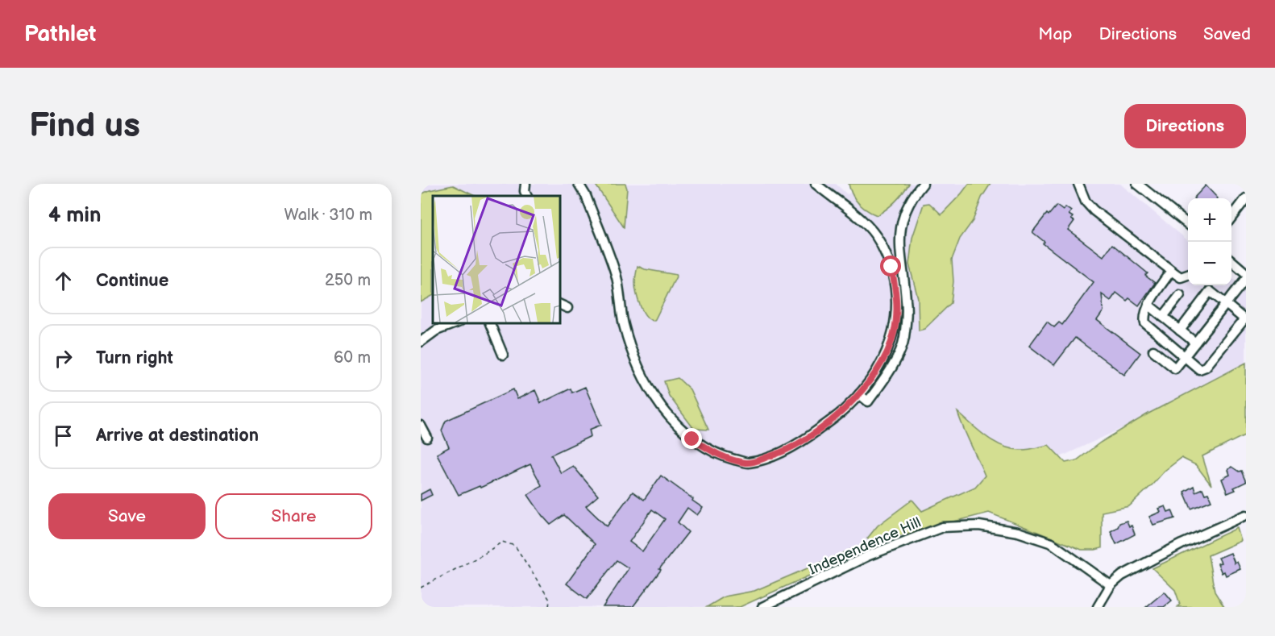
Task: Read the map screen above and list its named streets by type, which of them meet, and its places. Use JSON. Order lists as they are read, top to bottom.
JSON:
{
  "streets": {
    "street": ["Independence Hill"]
  },
  "page": {
    "header": "Pathlet",
    "nav": ["Map", "Directions", "Saved"],
    "buttons": [
      "Directions",
      ["Save", "Share"]
    ],
    "title": "Find us",
    "heading": ["4 min", "Walk · 310 m"],
    "map_buttons": ["+", "−"],
    "list": [
      ["Continue", "250 m"],
      ["Turn right", "60 m"],
      "Arrive at destination"
    ]
  }
}
